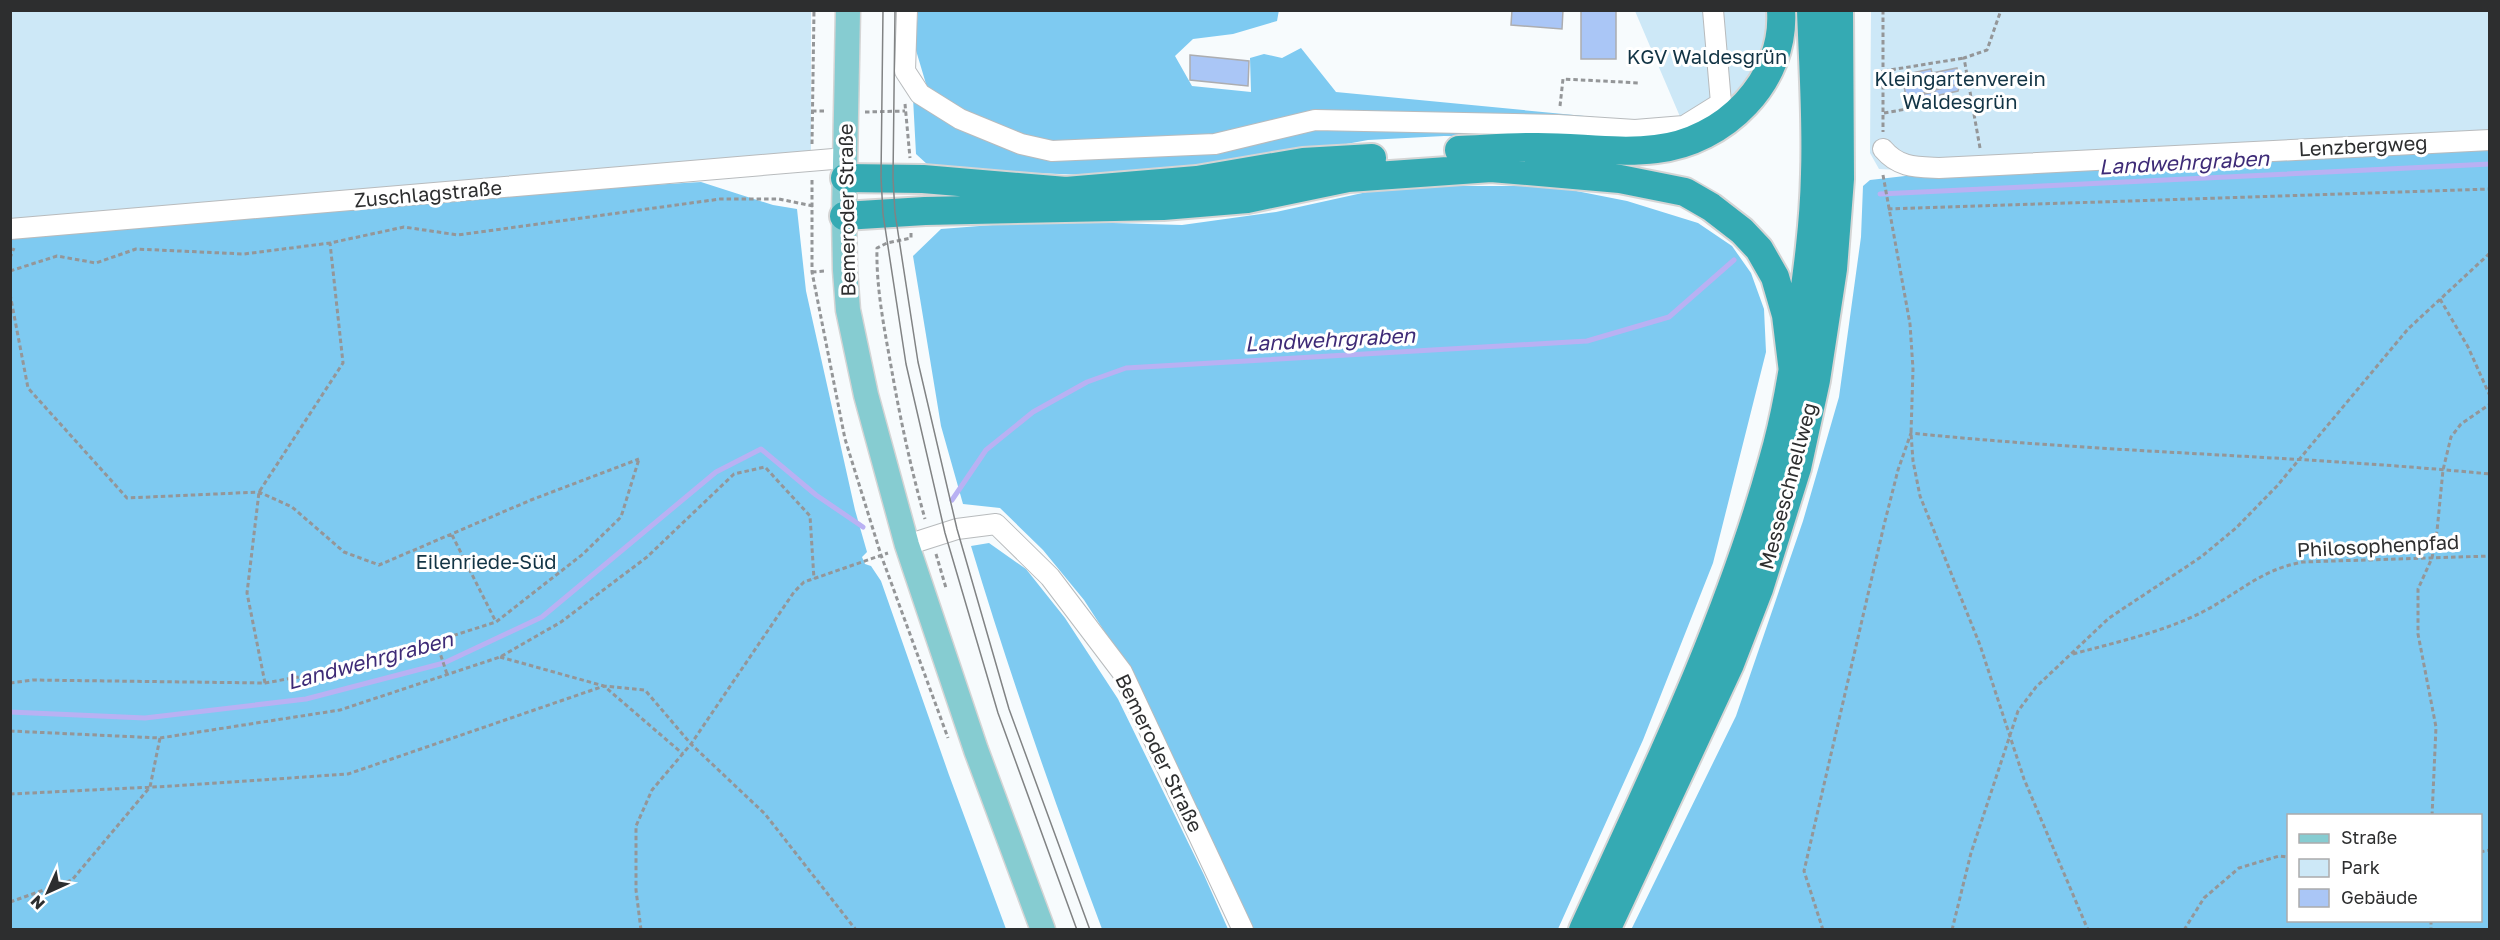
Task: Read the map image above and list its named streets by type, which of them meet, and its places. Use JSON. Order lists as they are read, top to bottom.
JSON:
{
  "streets": {
    "highway": ["Messeschnellweg"],
    "main road": ["Bemeroder Straße"],
    "lane": ["Lenzbergweg", "Zuschlagstraße"],
    "path": ["Philosophenpfad"]
  },
  "crossings": [
    ["Zuschlagstraße", "Bemeroder Straße"]
  ],
  "water": ["Landwehrgraben"],
  "parks": ["KGV Waldesgrün", "Kleingartenverein Waldesgrün", "Eilenriede-Süd"],
  "legend": ["Straße", "Park", "Gebäude"],
  "north": "bottom left"
}
